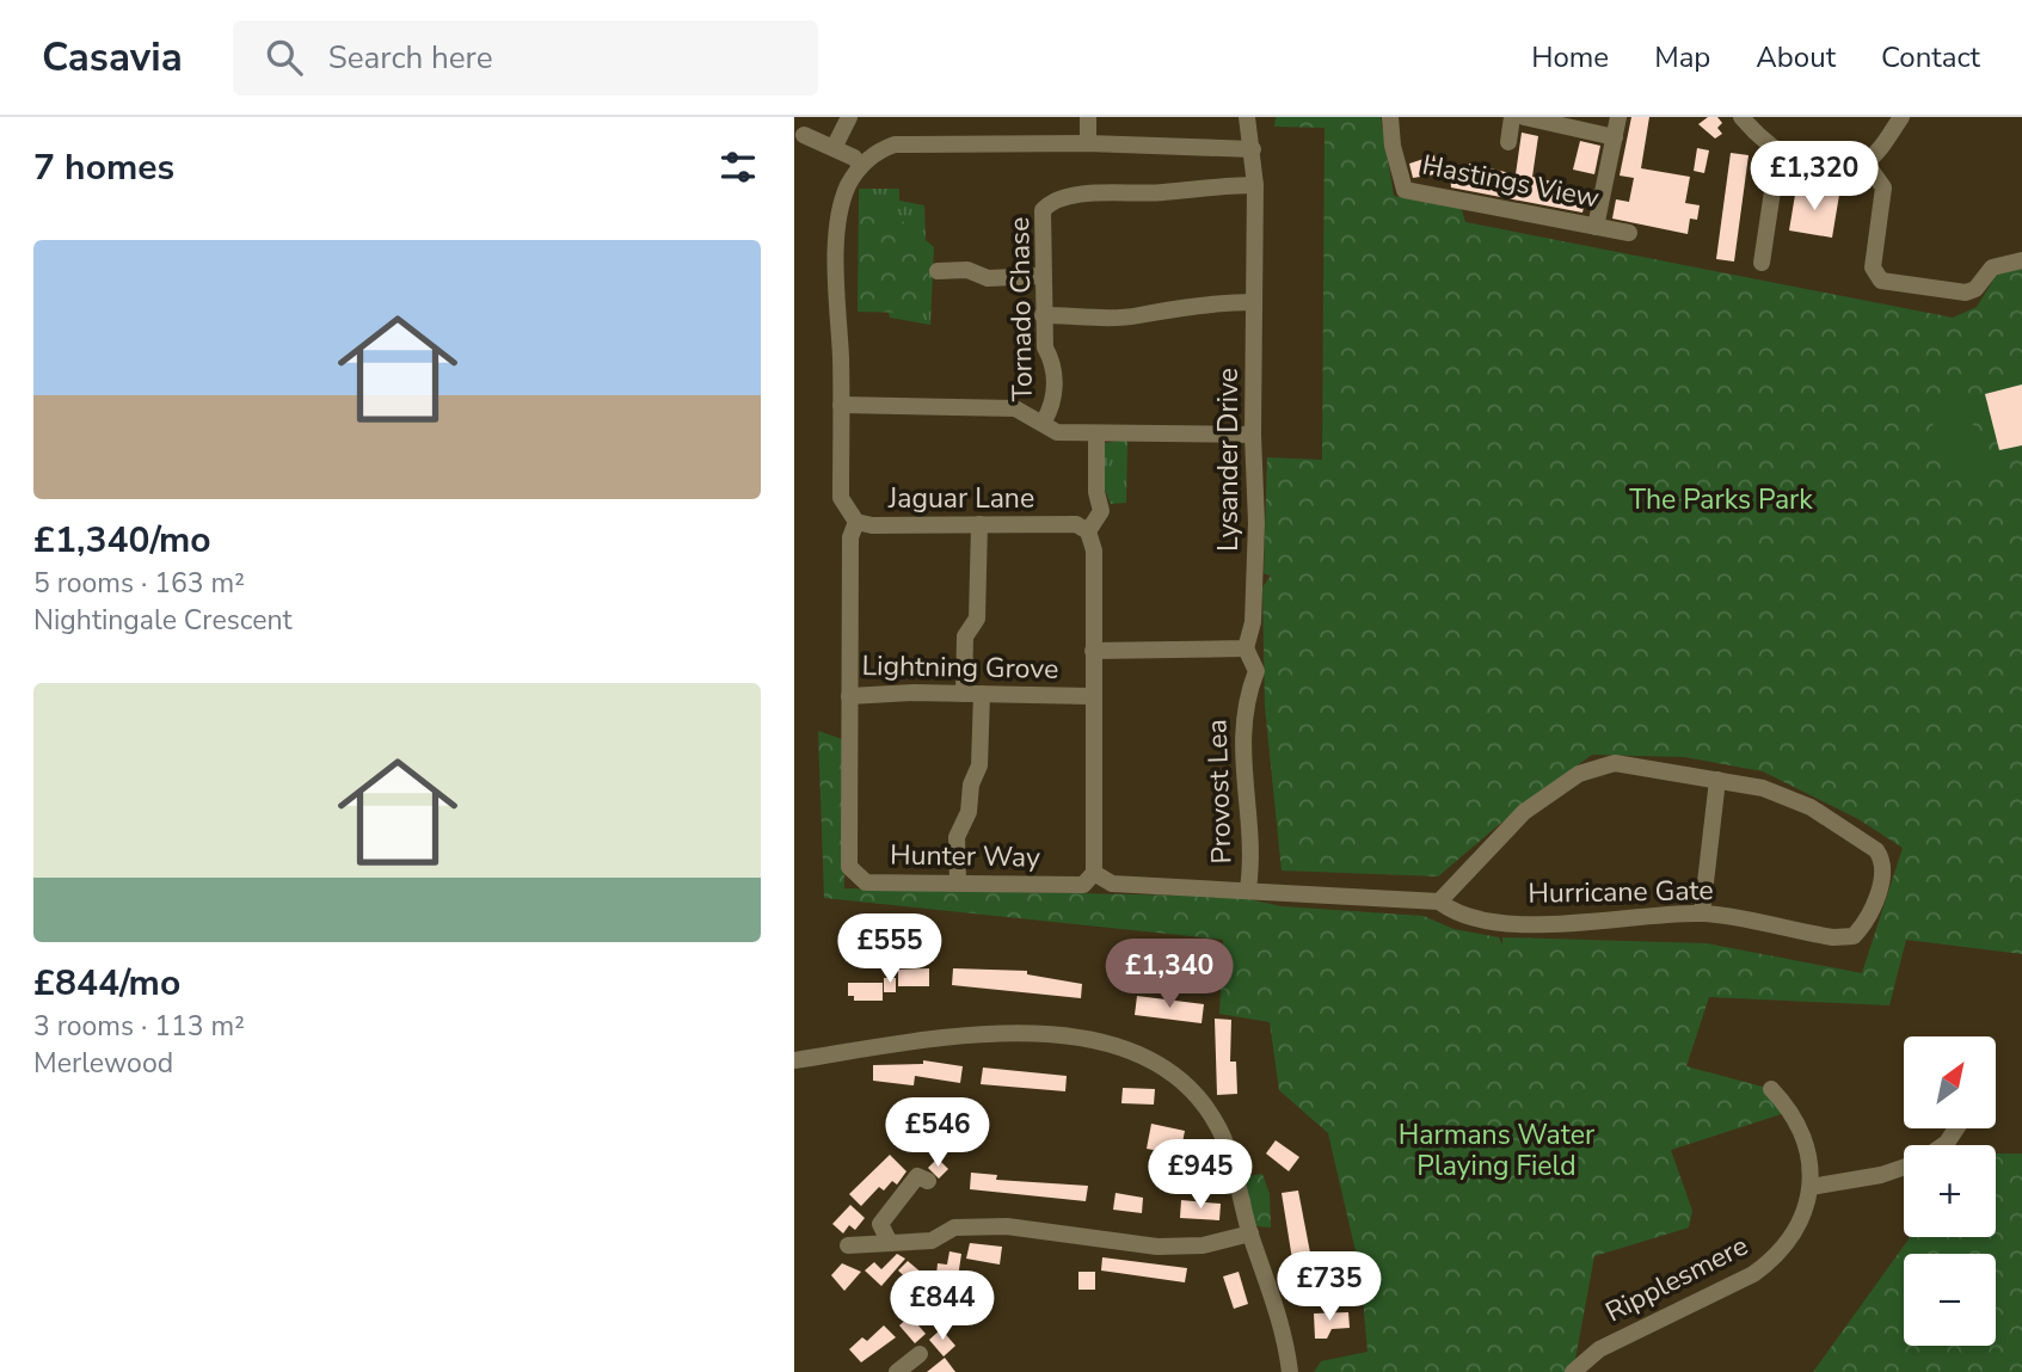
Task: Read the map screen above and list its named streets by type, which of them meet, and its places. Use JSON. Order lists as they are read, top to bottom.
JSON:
{
  "streets": {
    "street": [
      "Hastings View",
      "Tornado Chase",
      "Lysander Drive",
      "Jaguar Lane",
      "Lightning Grove",
      "Provost Lea",
      "Hunter Way",
      "Hurricane Gate",
      "Ripplesmere"
    ]
  },
  "crossings": [
    ["Tornado Chase", "Lysander Drive"],
    ["Lysander Drive", "Provost Lea"],
    ["Jaguar Lane", "Lightning Grove"],
    ["Lightning Grove", "Hunter Way"],
    ["Provost Lea", "Hurricane Gate"]
  ],
  "parks": ["The Parks Park", "Harmans Water Playing Field"],
  "north": "top right",
  "page": {
    "header": "Casavia",
    "search": "Search here",
    "nav": [
      "Home",
      "Map",
      "About",
      "Contact"
    ],
    "heading": "7 homes",
    "price": [
      "£1,320",
      "£555",
      "£1,340",
      "£546",
      "£945",
      "£735",
      "£844"
    ],
    "list": [
      {
        "name": "£1,340/mo",
        "note": "5 rooms · 163 m² · Nightingale Crescent"
      },
      {
        "name": "£844/mo",
        "note": "3 rooms · 113 m² · Merlewood"
      }
    ],
    "map_buttons": ["+", "−"]
  }
}
